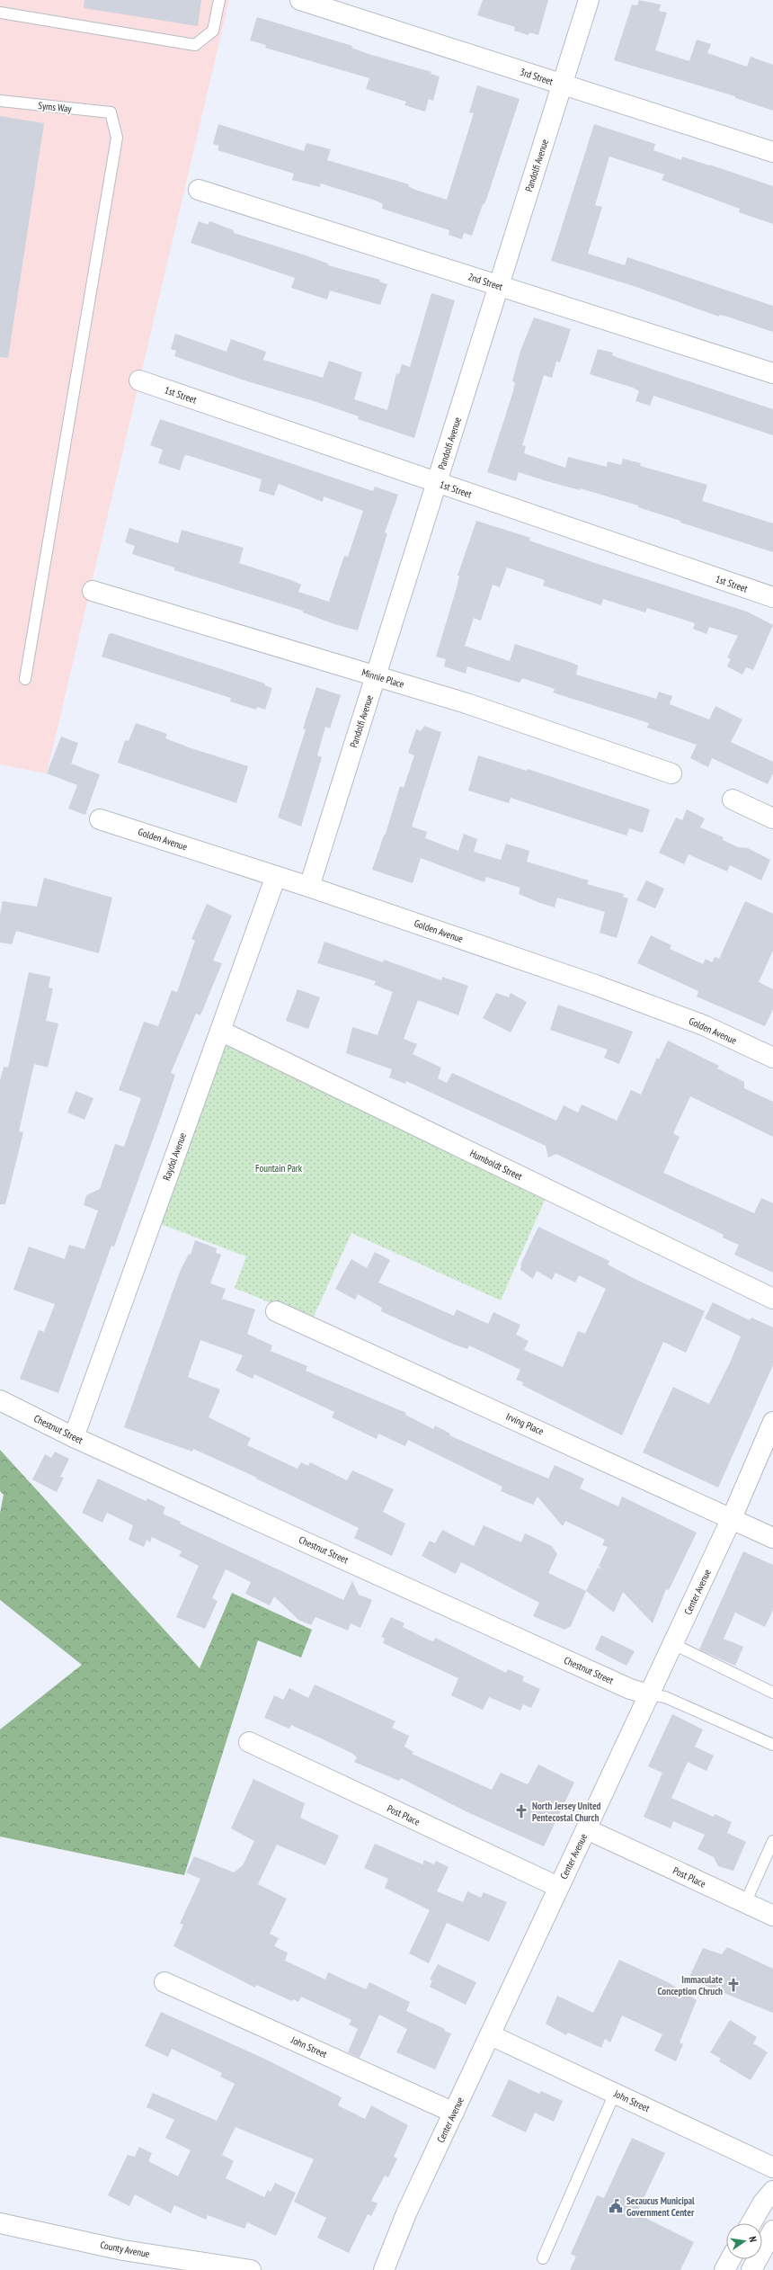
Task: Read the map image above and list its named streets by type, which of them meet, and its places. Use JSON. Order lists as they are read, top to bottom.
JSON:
{
  "streets": {
    "street": [
      "3rd Street",
      "Pandolfi Avenue",
      "2nd Street",
      "1st Street",
      "Minnie Place",
      "Golden Avenue",
      "Raydol Avenue",
      "Humboldt Street",
      "Irving Place",
      "Chestnut Street",
      "Center Avenue",
      "Post Place",
      "John Street",
      "County Avenue"
    ],
    "lane": ["Syms Way"]
  },
  "crossings": [
    ["3rd Street", "Pandolfi Avenue"],
    ["Pandolfi Avenue", "2nd Street"],
    ["Pandolfi Avenue", "1st Street"],
    ["Pandolfi Avenue", "Minnie Place"],
    ["Pandolfi Avenue", "Golden Avenue"],
    ["Golden Avenue", "Raydol Avenue"],
    ["Raydol Avenue", "Humboldt Street"],
    ["Raydol Avenue", "Chestnut Street"],
    ["Irving Place", "Center Avenue"],
    ["Chestnut Street", "Center Avenue"],
    ["Center Avenue", "Post Place"],
    ["Center Avenue", "John Street"]
  ],
  "parks": ["Fountain Park"],
  "places": {
    "church": ["North Jersey United Pentecostal Church", "Immaculate Conception Chruch"],
    "public building": ["Secaucus Municipal Government Center"]
  },
  "north": "right"
}
